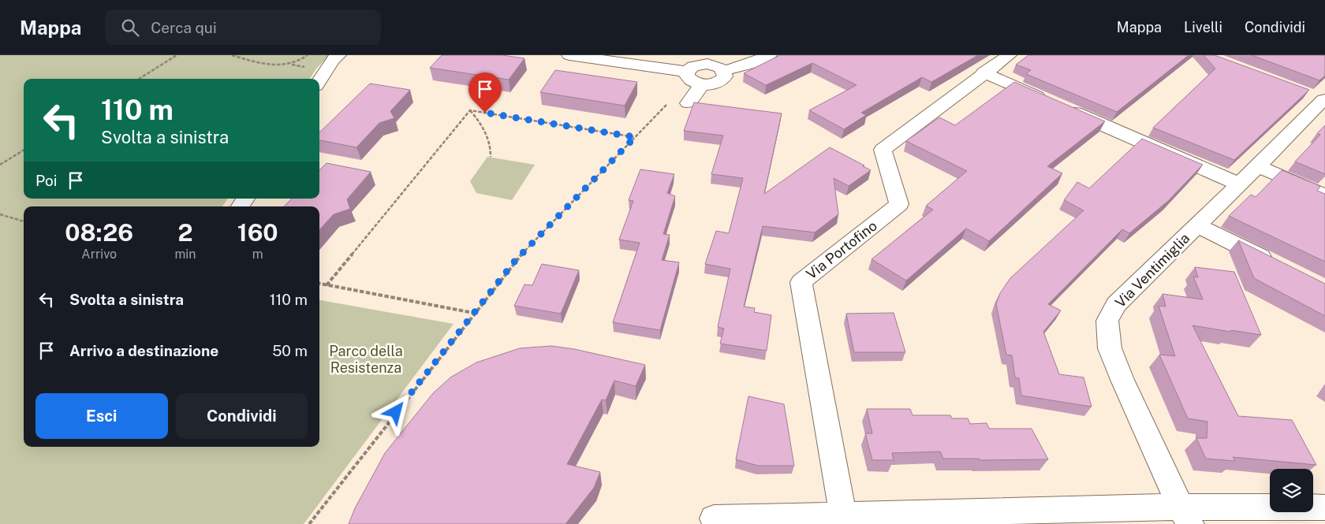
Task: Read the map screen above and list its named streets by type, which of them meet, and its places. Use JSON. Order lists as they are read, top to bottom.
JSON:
{
  "streets": {
    "street": ["Via Portofino", "Via Ventimiglia"]
  },
  "parks": ["Parco della Resistenza"],
  "page": {
    "header": "Mappa",
    "search": "Cerca qui",
    "nav": ["Mappa", "Livelli", "Condividi"],
    "turn": ["110 m", "Svolta a sinistra"],
    "then": "Poi",
    "eta": [
      "08:26",
      "Arrivo",
      "2",
      "min",
      "160",
      "m"
    ],
    "list": [
      {
        "name": "Svolta a sinistra",
        "value": "110 m"
      },
      {
        "name": "Arrivo a destinazione",
        "value": "50 m"
      }
    ],
    "buttons": ["Esci", "Condividi"]
  }
}
